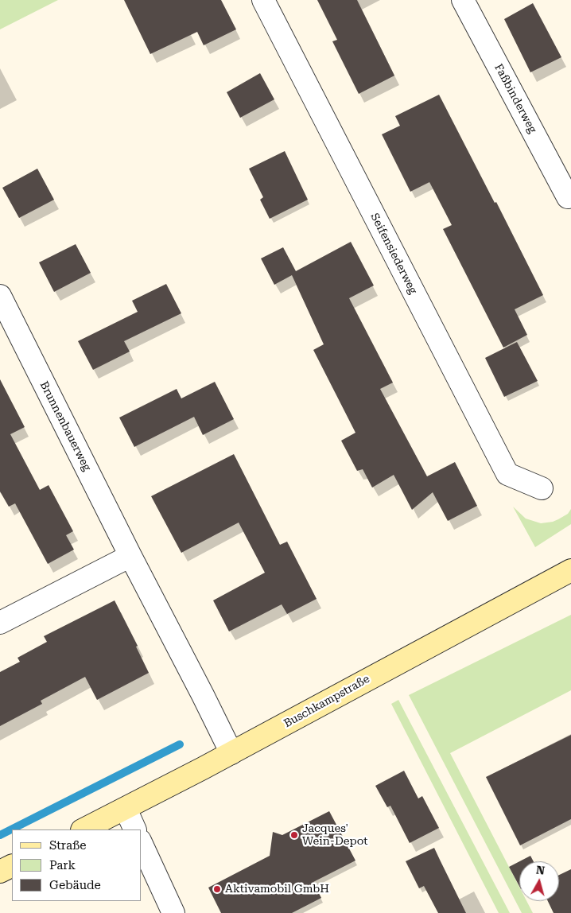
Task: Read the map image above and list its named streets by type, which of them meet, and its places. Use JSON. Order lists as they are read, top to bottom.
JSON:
{
  "streets": {
    "main road": ["Buschkampstraße"],
    "street": ["Faßbinderweg", "Seifensiederweg", "Brunnenbauerweg"]
  },
  "crossings": [
    ["Brunnenbauerweg", "Buschkampstraße"]
  ],
  "places": ["Jacques' Wein-Depot", "Aktivamobil GmbH"],
  "legend": ["Straße", "Park", "Gebäude"],
  "north": "top"
}
